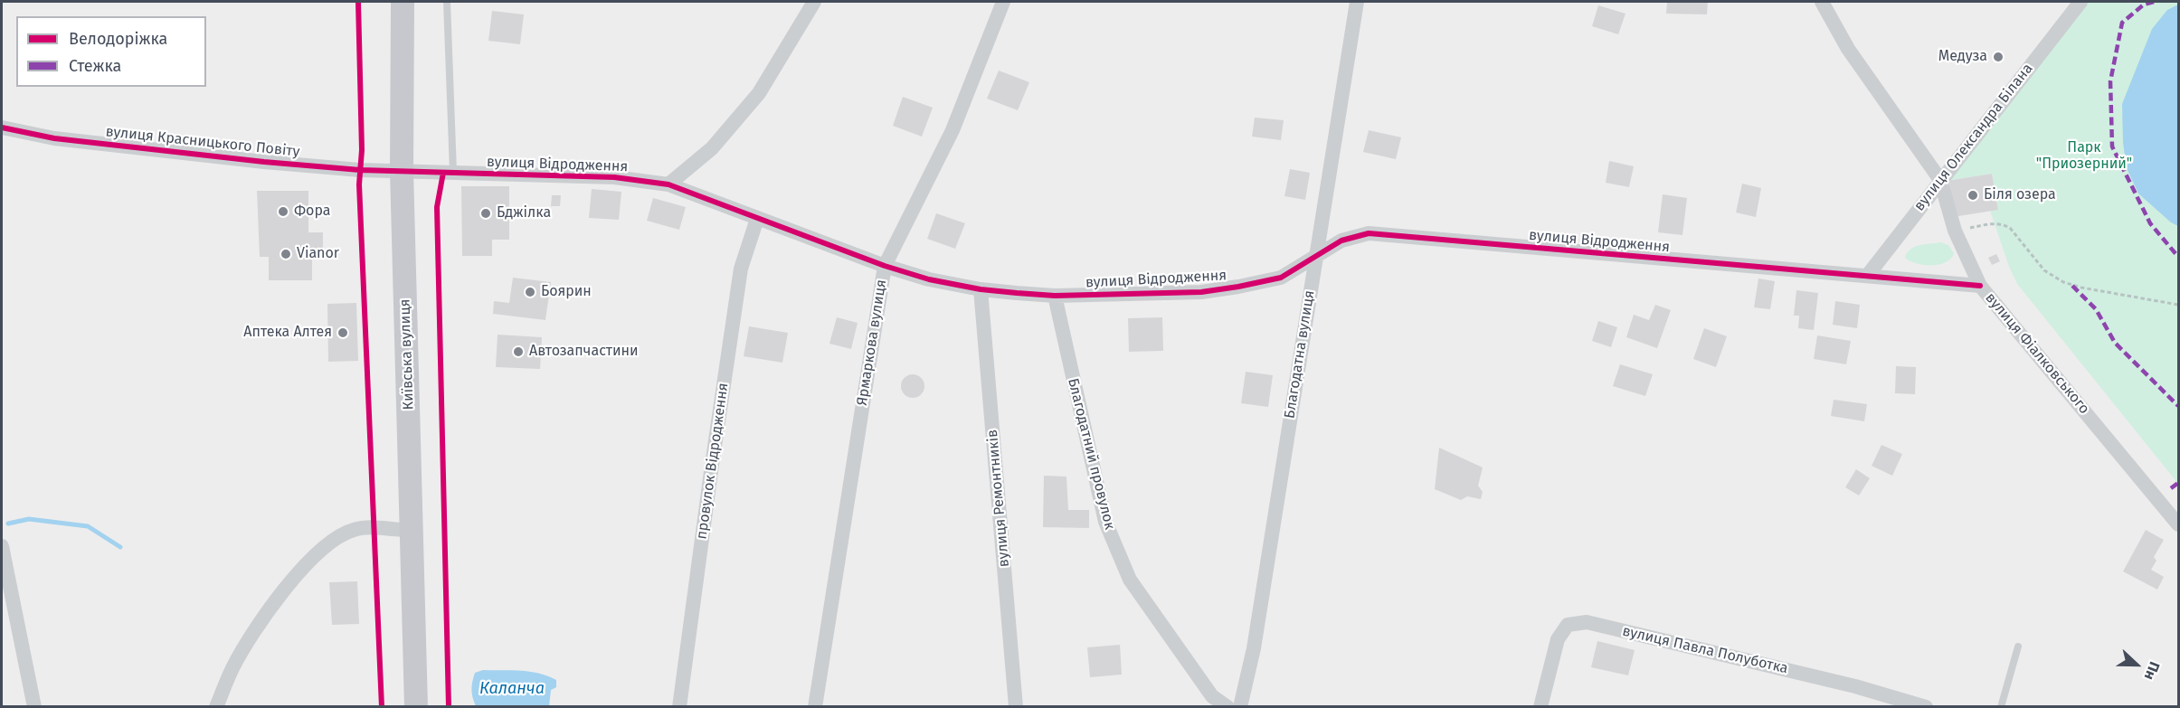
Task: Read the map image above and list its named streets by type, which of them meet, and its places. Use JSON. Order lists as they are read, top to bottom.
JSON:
{
  "streets": {
    "main road": ["Київська вулиця"],
    "street": [
      "вулиця Олександра Білана",
      "вулиця Красницького Повіту",
      "вулиця Відродження",
      "Ярмаркова вулиця",
      "вулиця Фіалковського",
      "Благодатна вулиця",
      "Благодатний провулок",
      "провулок Відродження",
      "вулиця Ремонтників",
      "вулиця Павла Полуботка"
    ]
  },
  "crossings": [
    ["вулиця Олександра Білана", "вулиця Відродження"],
    ["вулиця Олександра Білана", "вулиця Фіалковського"],
    ["вулиця Красницького Повіту", "вулиця Відродження"],
    ["вулиця Красницького Повіту", "Київська вулиця"],
    ["вулиця Відродження", "Ярмаркова вулиця"],
    ["вулиця Відродження", "вулиця Фіалковського"],
    ["вулиця Відродження", "Київська вулиця"],
    ["вулиця Відродження", "Благодатна вулиця"],
    ["вулиця Відродження", "Благодатний провулок"],
    ["вулиця Відродження", "провулок Відродження"],
    ["вулиця Відродження", "вулиця Ремонтників"]
  ],
  "water": ["Каланча"],
  "parks": ["Парк \"Приозерний\""],
  "places": [
    "Медуза",
    "Біля озера",
    "Фора",
    "Бджілка",
    "Vianor",
    "Боярин",
    "Аптека Алтея",
    "Автозапчастини"
  ],
  "legend": ["Велодоріжка", "Стежка"],
  "north": "right"
}
